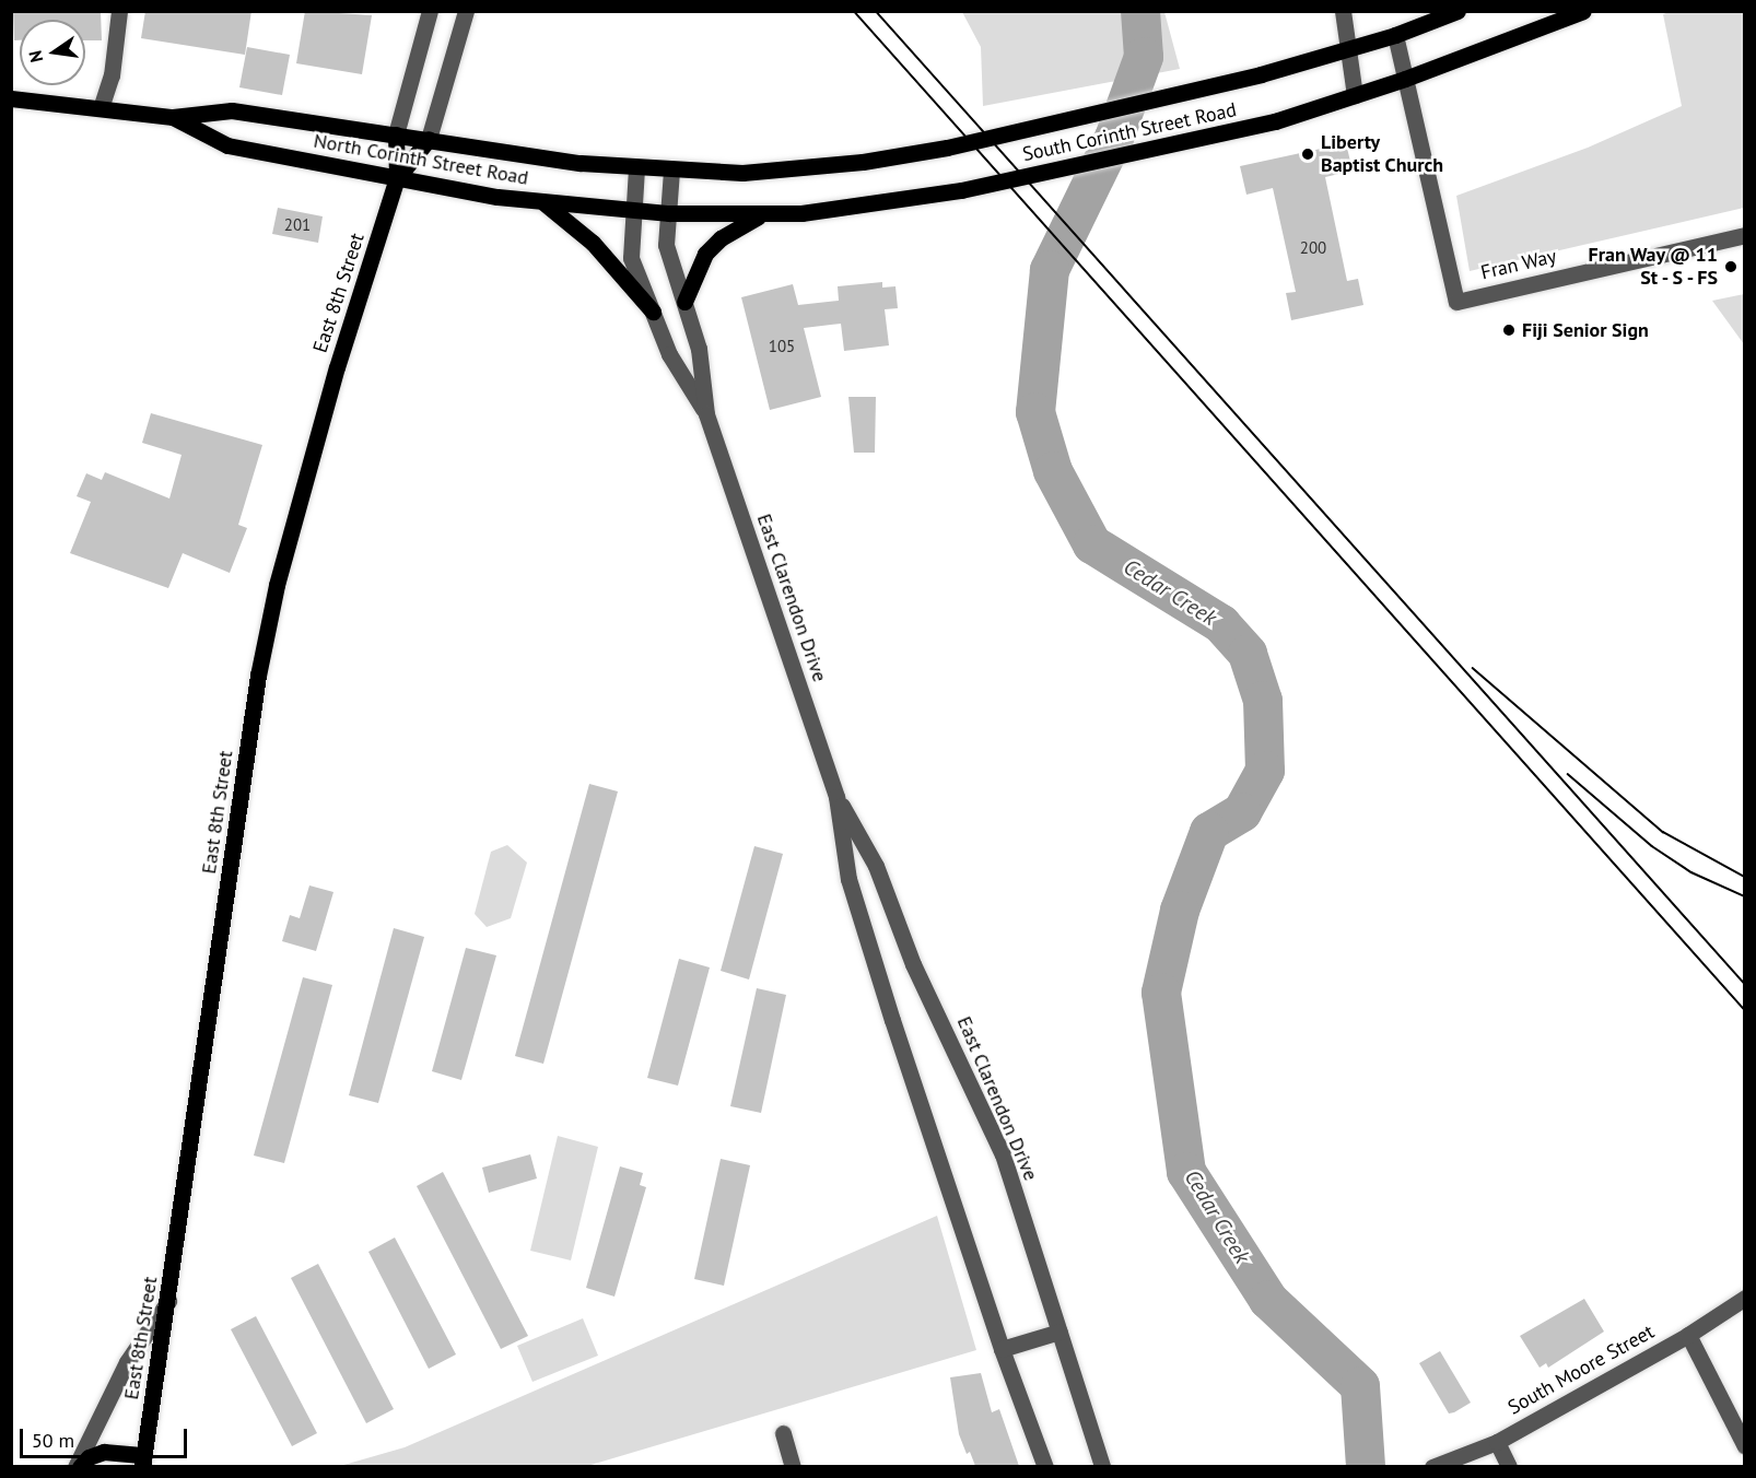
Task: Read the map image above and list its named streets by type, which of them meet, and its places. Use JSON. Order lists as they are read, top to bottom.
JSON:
{
  "streets": {
    "main road": ["South Corinth Street Road", "North Corinth Street Road", "East 8th Street"],
    "street": ["Fran Way", "East Clarendon Drive", "South Moore Street"]
  },
  "crossings": [
    ["South Corinth Street Road", "North Corinth Street Road"],
    ["South Corinth Street Road", "Fran Way"],
    ["South Corinth Street Road", "East Clarendon Drive"],
    ["North Corinth Street Road", "East 8th Street"],
    ["North Corinth Street Road", "East Clarendon Drive"]
  ],
  "water": ["Cedar Creek"],
  "places": ["Liberty Baptist Church", "Fran Way @ 11 St - S - FS", "Fiji Senior Sign"],
  "house_numbers": ["201", "200", "105"],
  "scale_bar": "50 m",
  "north": "left"
}
